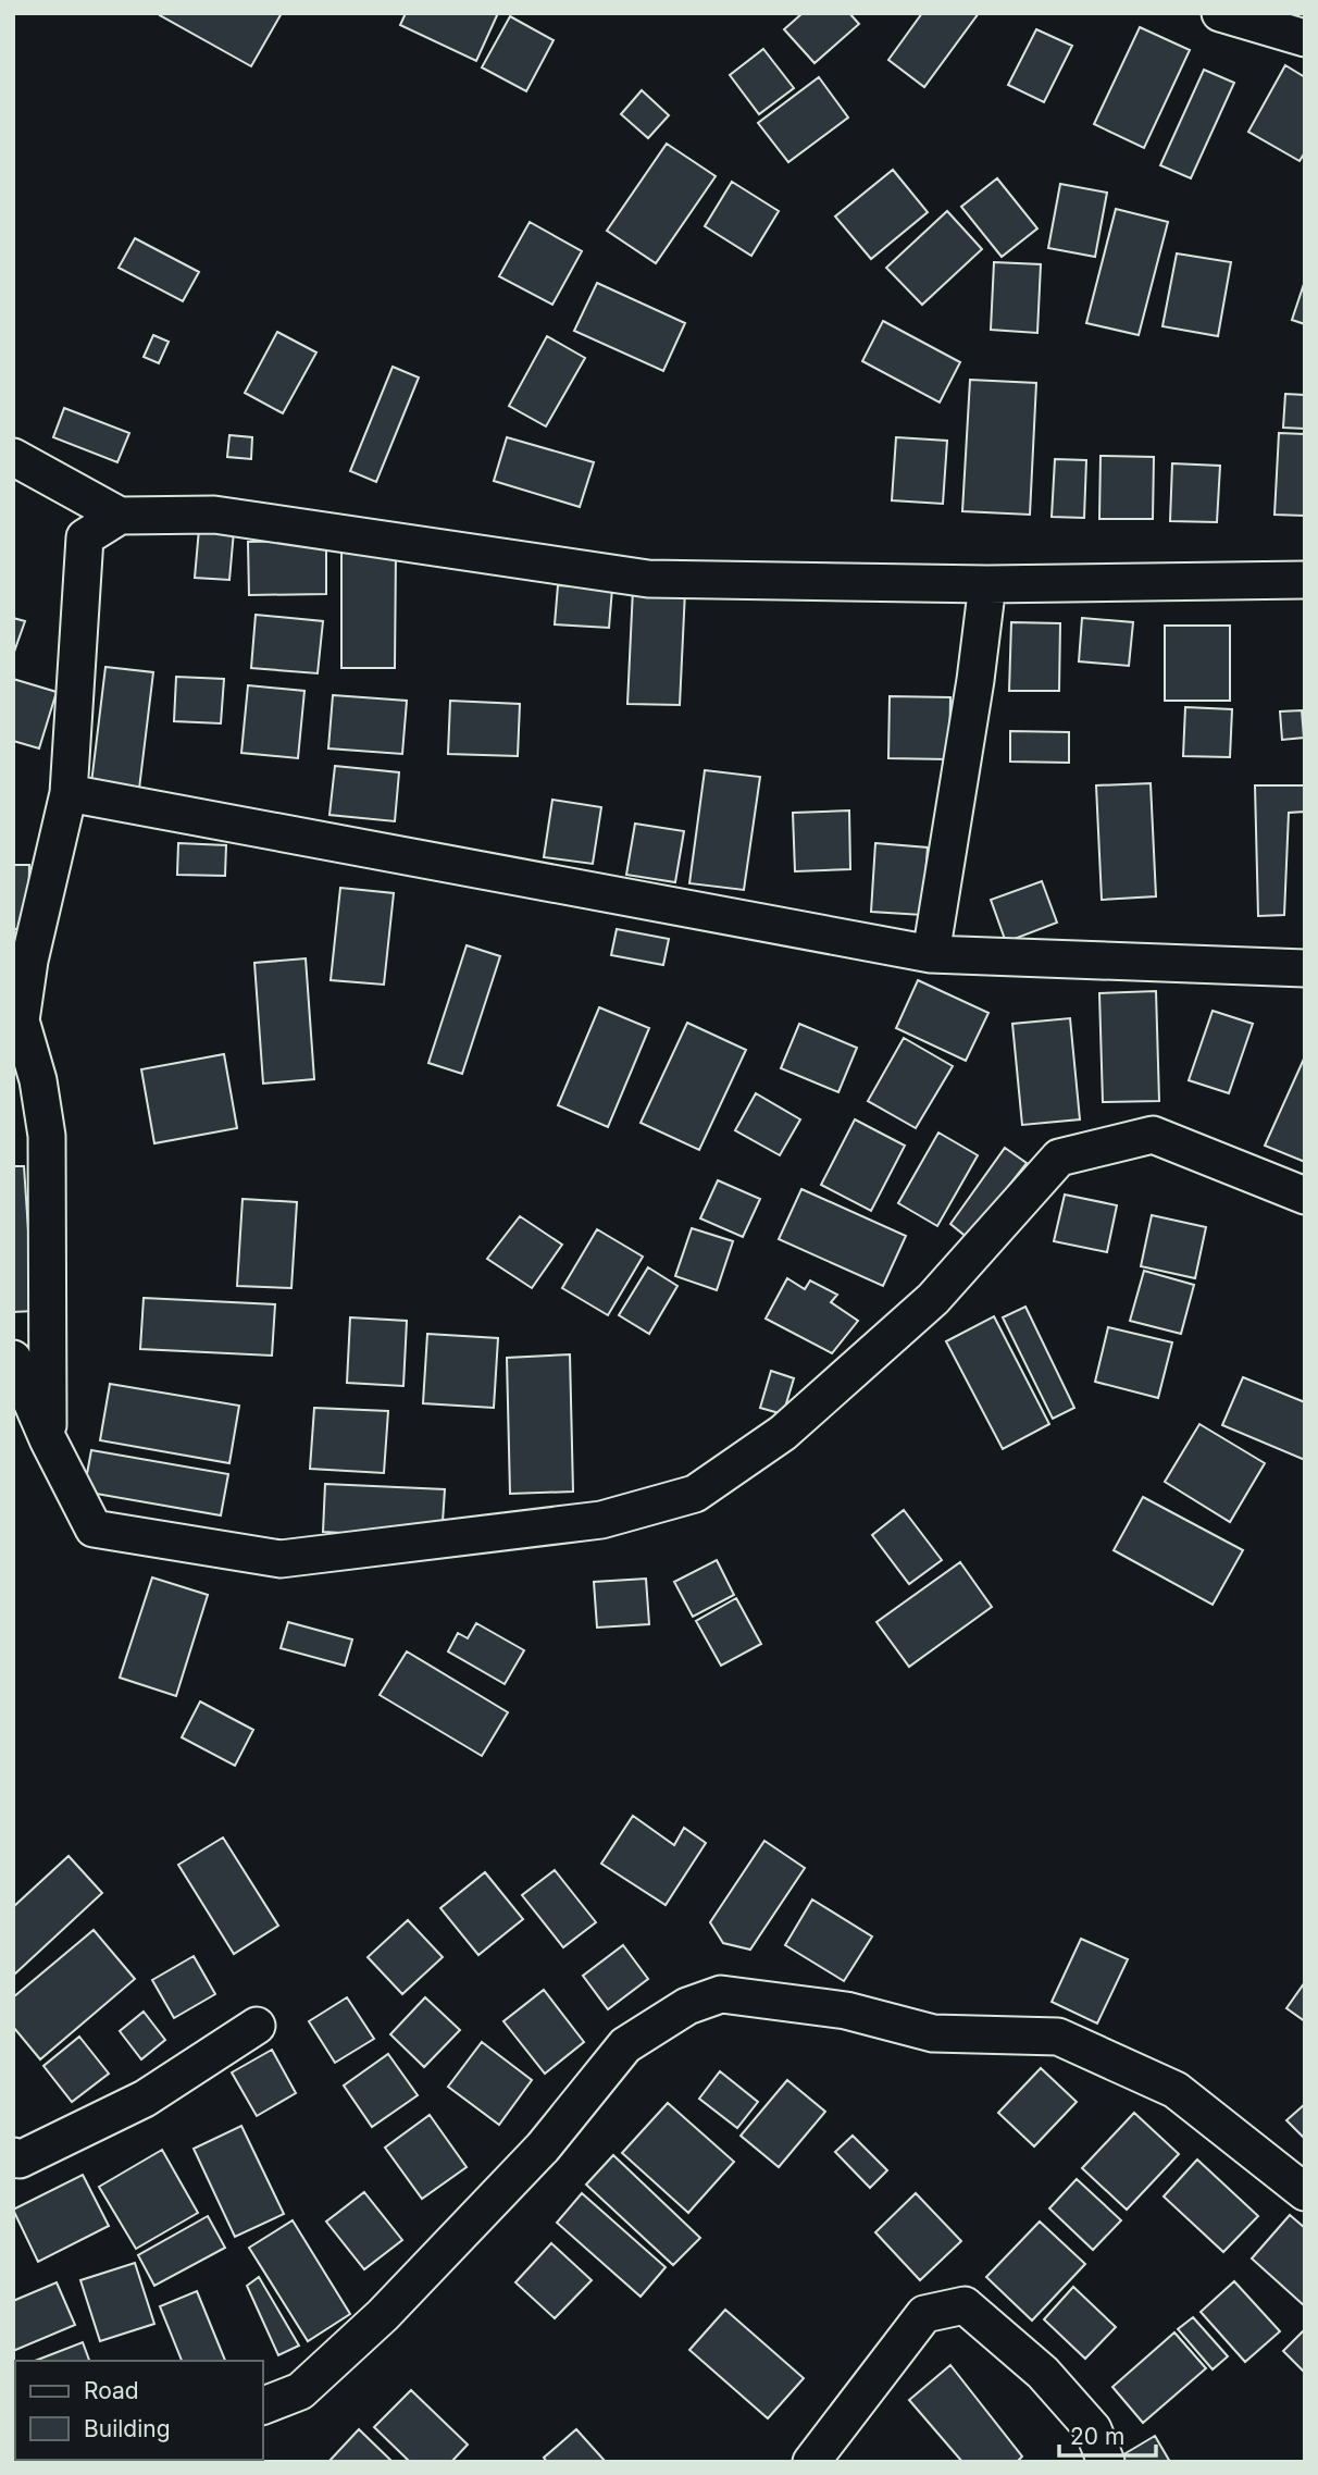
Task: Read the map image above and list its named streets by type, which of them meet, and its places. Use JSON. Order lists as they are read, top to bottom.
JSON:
{
  "legend": ["Road", "Building"],
  "scale_bar": "20 m"
}
